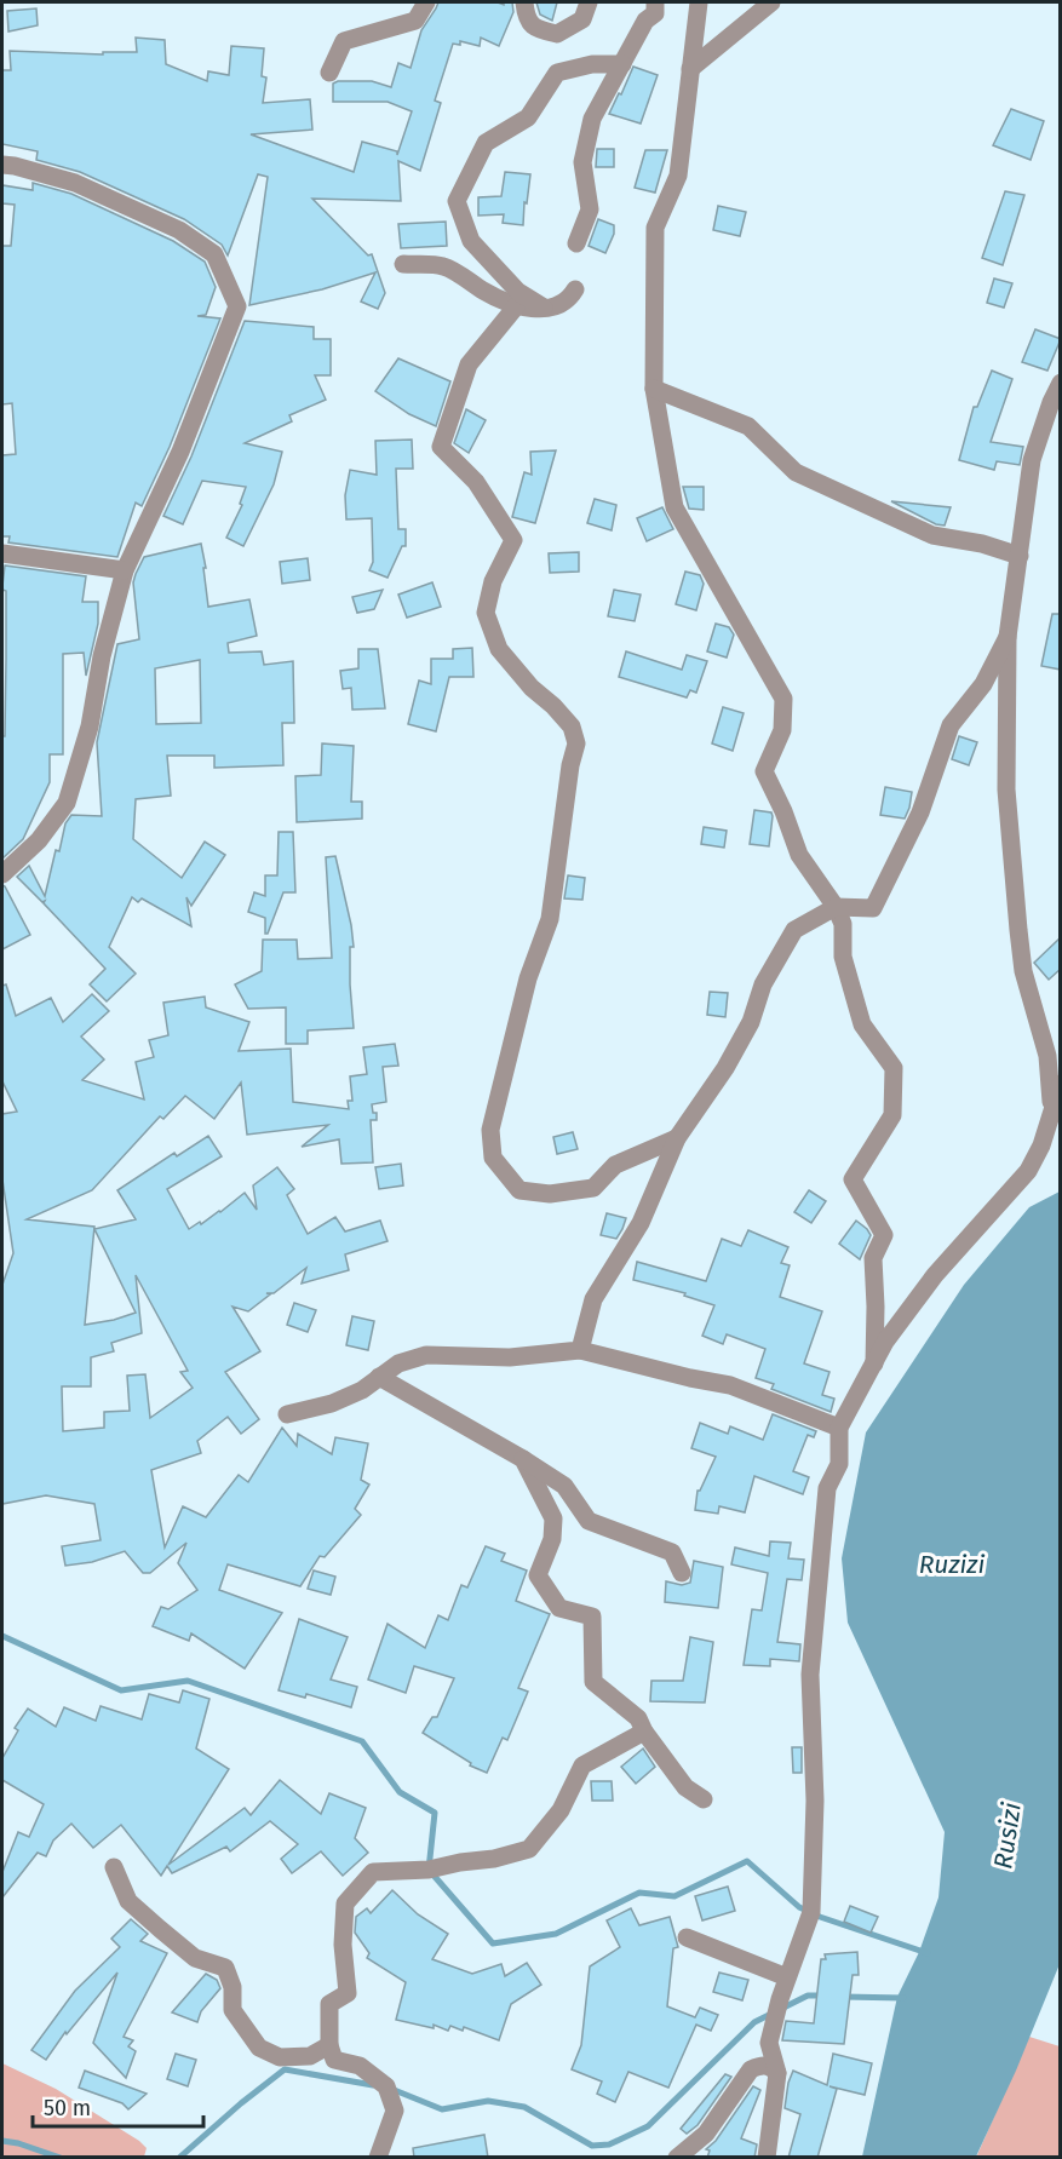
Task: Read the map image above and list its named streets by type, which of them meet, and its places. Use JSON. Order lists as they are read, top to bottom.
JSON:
{
  "water": ["Ruzizi", "Rusizi"],
  "scale_bar": "50 m"
}
